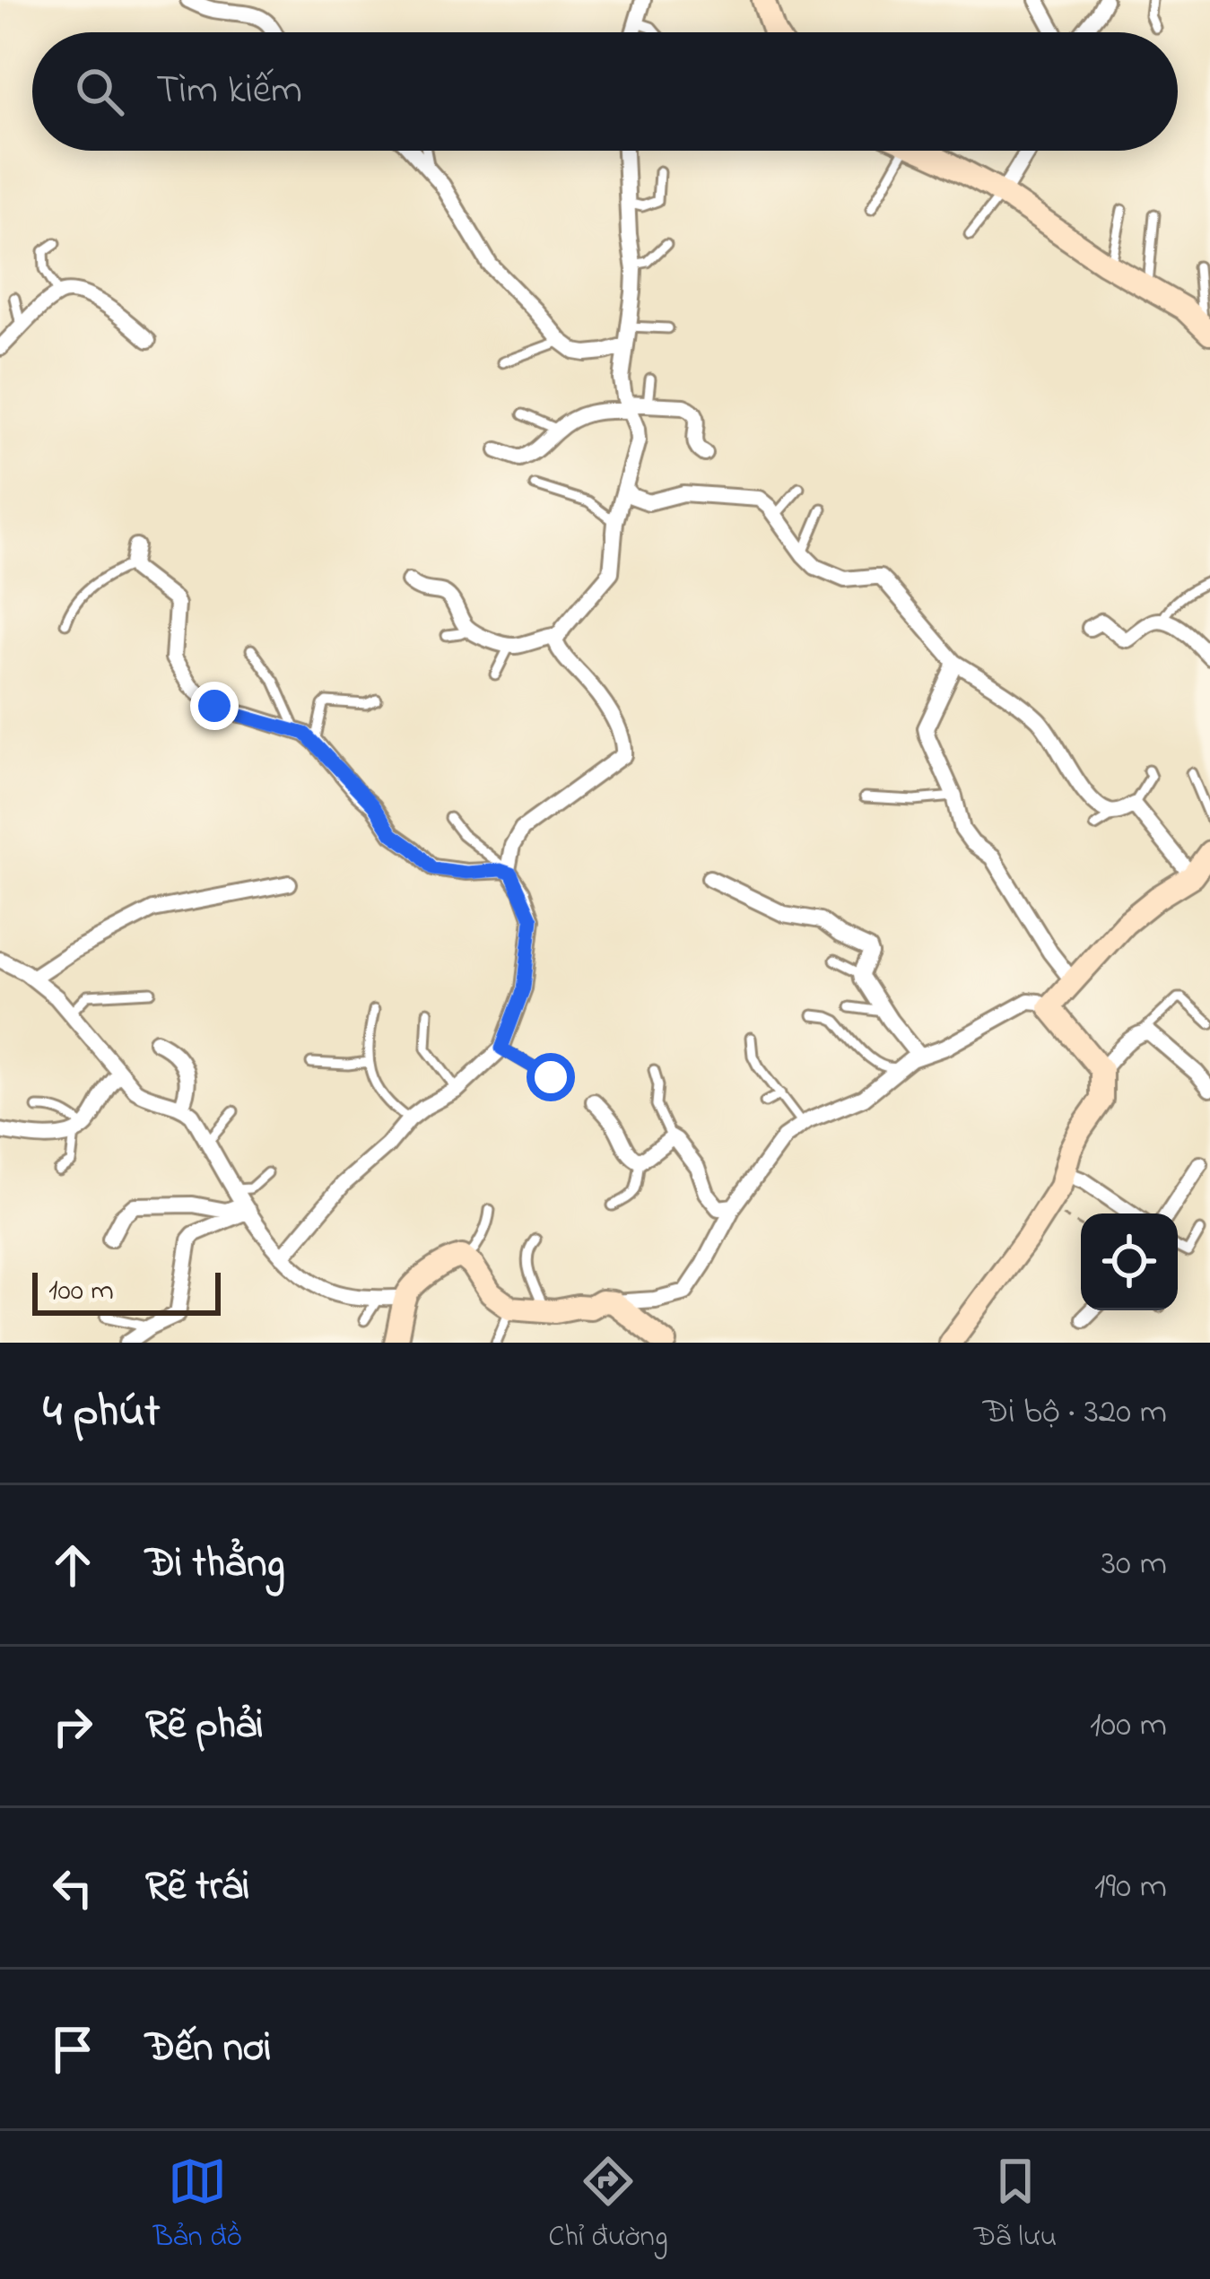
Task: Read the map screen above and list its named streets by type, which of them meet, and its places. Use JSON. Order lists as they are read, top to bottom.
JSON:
{
  "scale_bar": "100 m",
  "page": {
    "search": "Tìm kiếm",
    "scale": "100 m",
    "heading": ["4 phút", "Đi bộ · 320 m"],
    "list": [
      ["Đi thẳng", "30 m"],
      ["Rẽ phải", "100 m"],
      ["Rẽ trái", "190 m"],
      "Đến nơi"
    ],
    "nav": ["Bản đồ", "Chỉ đường", "Đã lưu"]
  }
}
